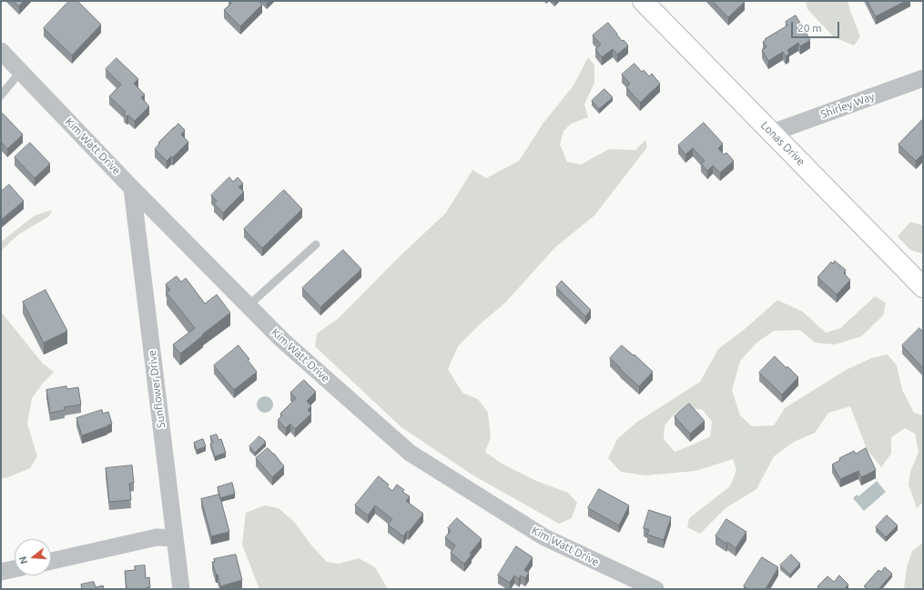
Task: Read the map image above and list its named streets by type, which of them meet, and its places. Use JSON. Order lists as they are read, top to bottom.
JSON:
{
  "streets": {
    "street": [
      "Shirley Way",
      "Lonas Drive",
      "Kim Watt Drive",
      "Sunflower Drive"
    ]
  },
  "crossings": [
    ["Shirley Way", "Lonas Drive"],
    ["Kim Watt Drive", "Sunflower Drive"]
  ],
  "scale_bar": "20 m",
  "north": "left"
}
